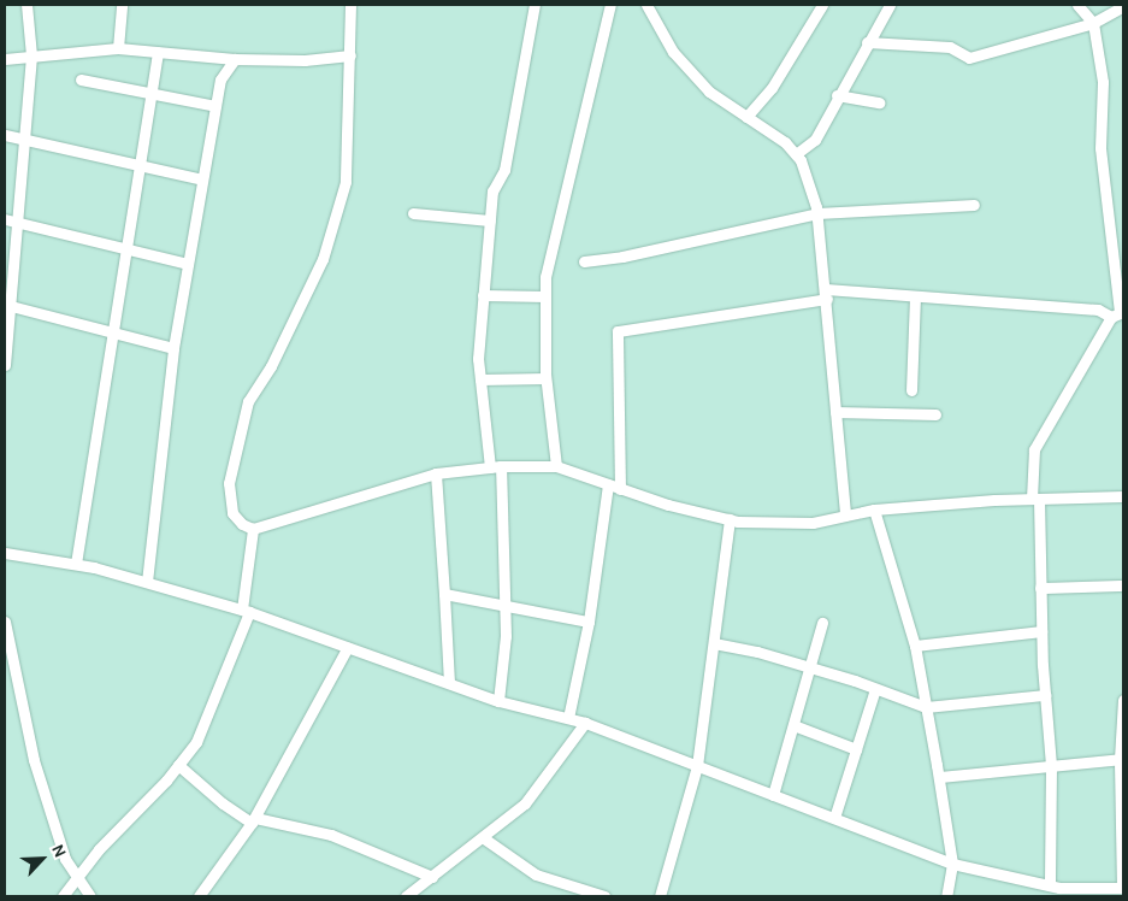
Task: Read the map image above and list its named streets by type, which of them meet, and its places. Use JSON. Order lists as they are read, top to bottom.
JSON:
{
  "north": "top right"
}
